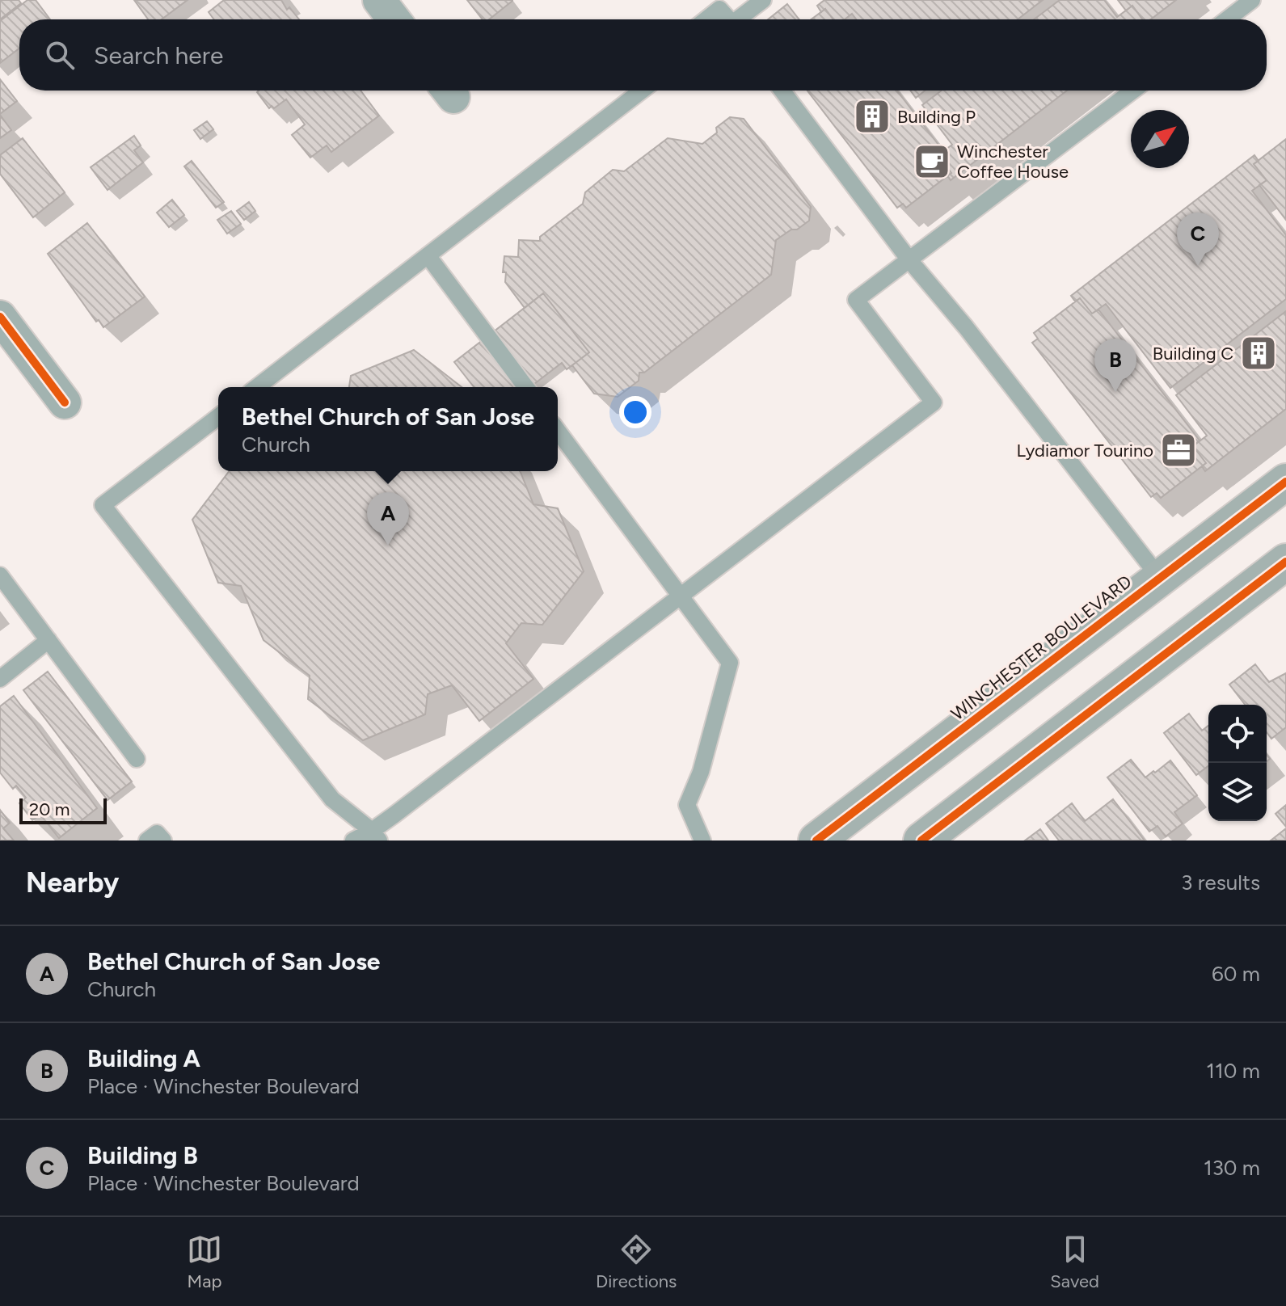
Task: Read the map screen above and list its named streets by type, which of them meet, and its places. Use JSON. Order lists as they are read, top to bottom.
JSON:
{
  "streets": {
    "main road": ["WINCHESTER BOULEVARD"]
  },
  "places": {
    "building": ["Building P", "Building C"],
    "cafe": ["Winchester Coffee House"],
    "office": ["Lydiamor Tourino"]
  },
  "scale_bar": "20 m",
  "north": "top right",
  "page": {
    "search": "Search here",
    "pins": ["C", "B", "A"],
    "popup": ["Bethel Church of San Jose", "Church"],
    "scale": "20 m",
    "heading": ["Nearby", "3 results"],
    "list": [
      {
        "mark": "A",
        "name": "Bethel Church of San Jose",
        "note": "Church",
        "value": "60 m"
      },
      {
        "mark": "B",
        "name": "Building A",
        "note": "Place · Winchester Boulevard",
        "value": "110 m"
      },
      {
        "mark": "C",
        "name": "Building B",
        "note": "Place · Winchester Boulevard",
        "value": "130 m"
      }
    ],
    "nav": ["Map", "Directions", "Saved"]
  }
}
